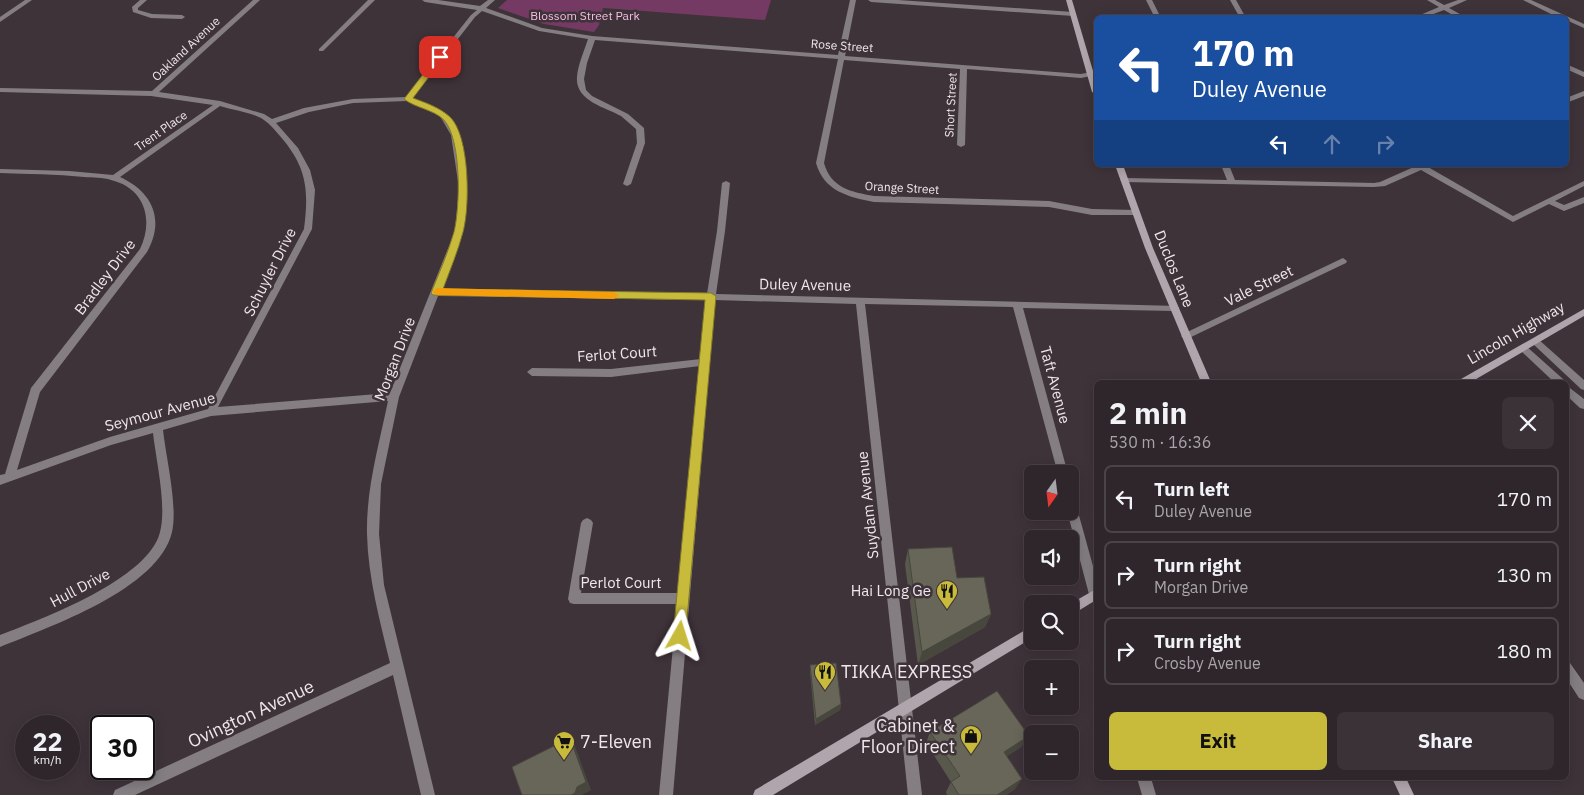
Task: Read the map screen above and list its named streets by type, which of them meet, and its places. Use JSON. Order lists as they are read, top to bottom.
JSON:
{
  "streets": {
    "street": [
      "Rose Street",
      "Oakland Avenue",
      "Short Street",
      "Trent Place",
      "Orange Street",
      "Duclos Lane",
      "Schuyler Drive",
      "Bradley Drive",
      "Duley Avenue",
      "Vale Street",
      "Lincoln Highway",
      "Ferlot Court",
      "Morgan Drive",
      "Taft Avenue",
      "Seymour Avenue",
      "Suydam Avenue",
      "Perlot Court",
      "Hull Drive",
      "Ovington Avenue"
    ]
  },
  "crossings": [
    ["Rose Street", "Short Street"],
    ["Rose Street", "Orange Street"],
    ["Oakland Avenue", "Schuyler Drive"],
    ["Trent Place", "Schuyler Drive"],
    ["Trent Place", "Bradley Drive"],
    ["Orange Street", "Duclos Lane"],
    ["Duclos Lane", "Duley Avenue"],
    ["Duclos Lane", "Vale Street"],
    ["Schuyler Drive", "Morgan Drive"],
    ["Schuyler Drive", "Seymour Avenue"],
    ["Bradley Drive", "Seymour Avenue"],
    ["Duley Avenue", "Morgan Drive"],
    ["Duley Avenue", "Taft Avenue"],
    ["Duley Avenue", "Suydam Avenue"],
    ["Morgan Drive", "Seymour Avenue"],
    ["Morgan Drive", "Ovington Avenue"],
    ["Seymour Avenue", "Hull Drive"]
  ],
  "parks": ["Blossom Street Park"],
  "places": {
    "restaurant": ["Hai Long Ge", "TIKKA EXPRESS"],
    "shop": ["Cabinet & Floor Direct"],
    "supermarket": ["7-Eleven"]
  },
  "north": "bottom",
  "page": {
    "turn": ["170 m", "Duley Avenue"],
    "heading": ["2 min", "530 m · 16:36"],
    "map_buttons": ["+", "−"],
    "list": [
      {
        "name": "Turn left",
        "note": "Duley Avenue",
        "value": "170 m"
      },
      {
        "name": "Turn right",
        "note": "Morgan Drive",
        "value": "130 m"
      },
      {
        "name": "Turn right",
        "note": "Crosby Avenue",
        "value": "180 m"
      }
    ],
    "buttons": ["Exit", "Share"],
    "speed": "22 km/h",
    "limit": "30"
  }
}
